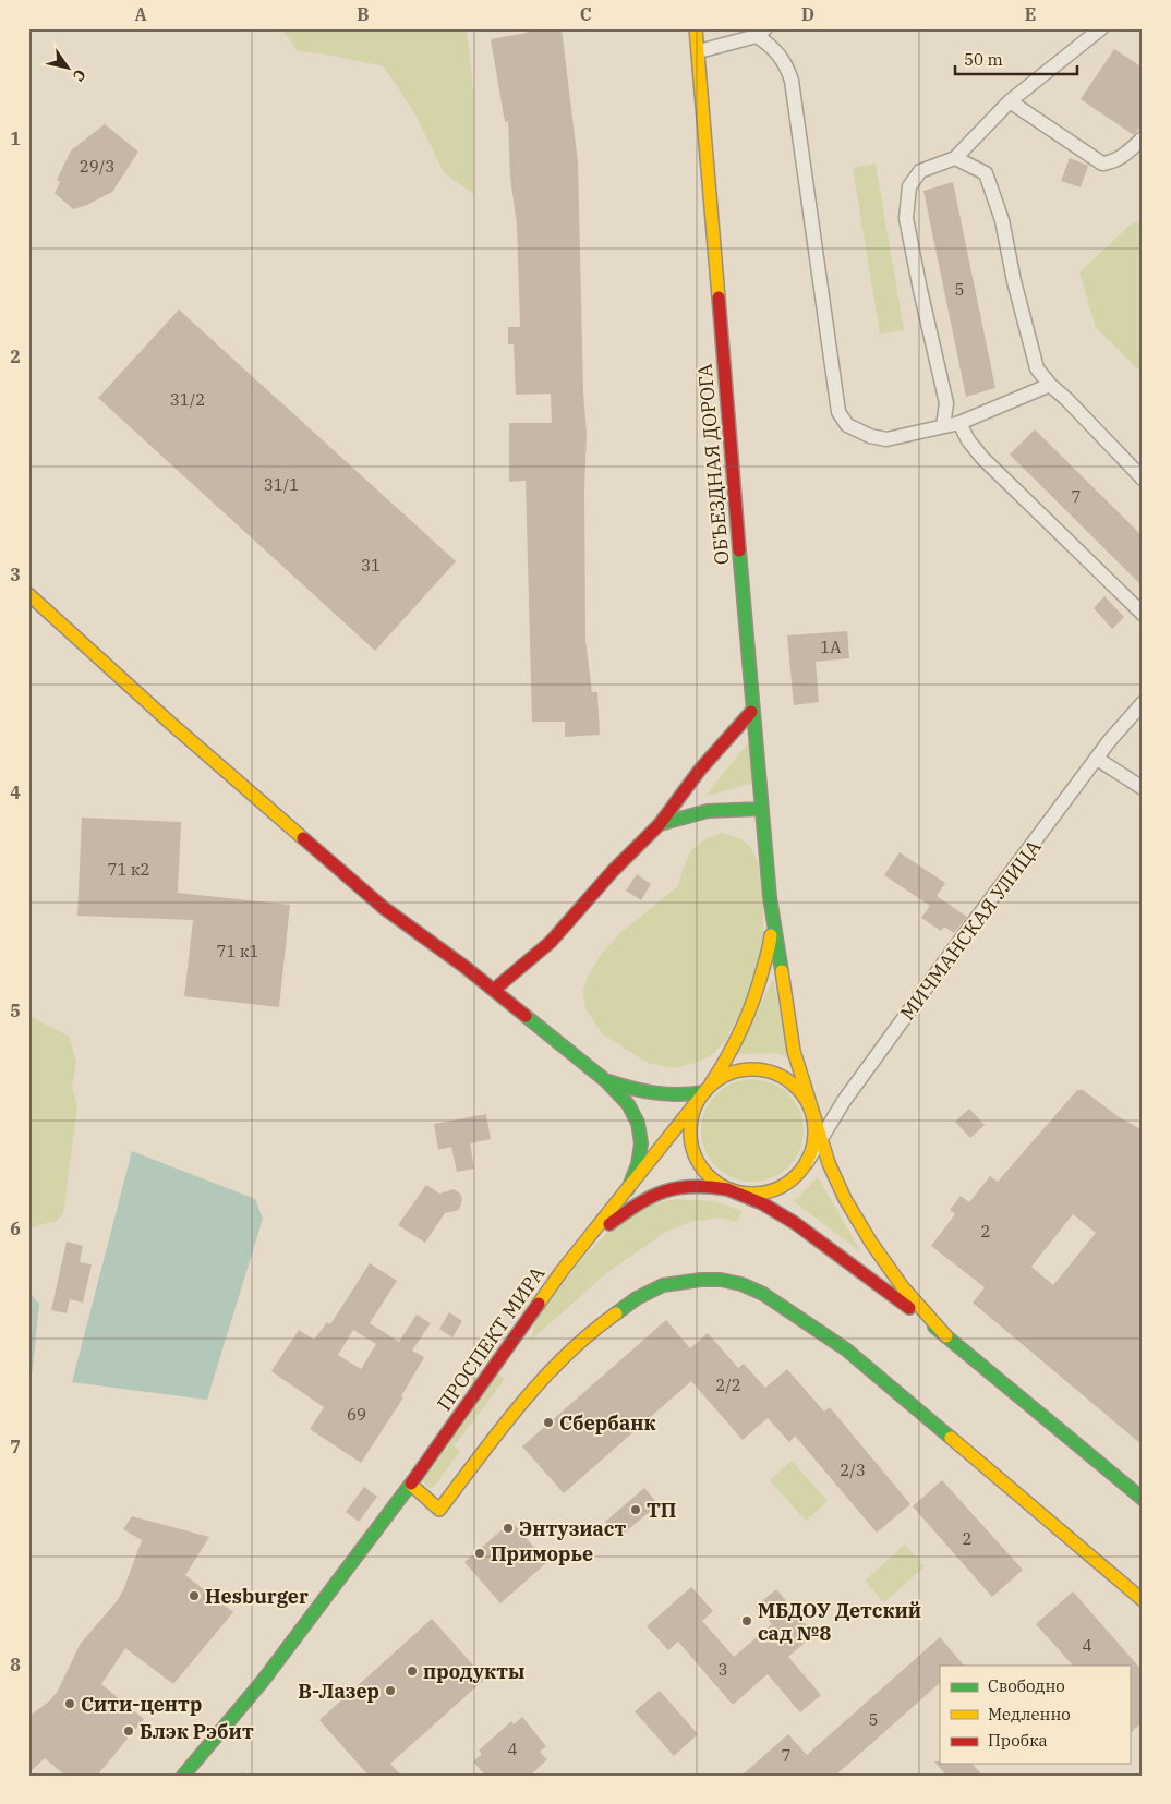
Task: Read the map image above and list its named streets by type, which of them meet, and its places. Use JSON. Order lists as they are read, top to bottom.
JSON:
{
  "streets": {
    "main road": ["ОБЪЕЗДНАЯ ДОРОГА", "ПРОСПЕКТ МИРА"],
    "street": ["МИЧМАНСКАЯ УЛИЦА"]
  },
  "crossings": [
    ["ОБЪЕЗДНАЯ ДОРОГА", "ПРОСПЕКТ МИРА"],
    ["МИЧМАНСКАЯ УЛИЦА", "ПРОСПЕКТ МИРА"]
  ],
  "places": [
    "Сбербанк",
    "ТП",
    "Энтузиаст",
    "Приморье",
    "Hesburger",
    "МБДОУ Детский сад №8",
    "продукты",
    "В-Лазер",
    "Сити-центр",
    "Блэк Рэбит"
  ],
  "house_numbers": [
    "29/3",
    "5",
    "31/2",
    "31/1",
    "7",
    "31",
    "1А",
    "71 к2",
    "71 к1",
    "2",
    "2/2",
    "69",
    "2/3",
    "2",
    "4",
    "3",
    "5",
    "4",
    "7"
  ],
  "legend": ["Свободно", "Медленно", "Пробка"],
  "scale_bar": "50 m",
  "north": "bottom right",
  "grid": {
    "columns": [
      "A",
      "B",
      "C",
      "D",
      "E"
    ],
    "rows": [
      "1",
      "2",
      "3",
      "4",
      "5",
      "6",
      "7",
      "8"
    ]
  }
}
